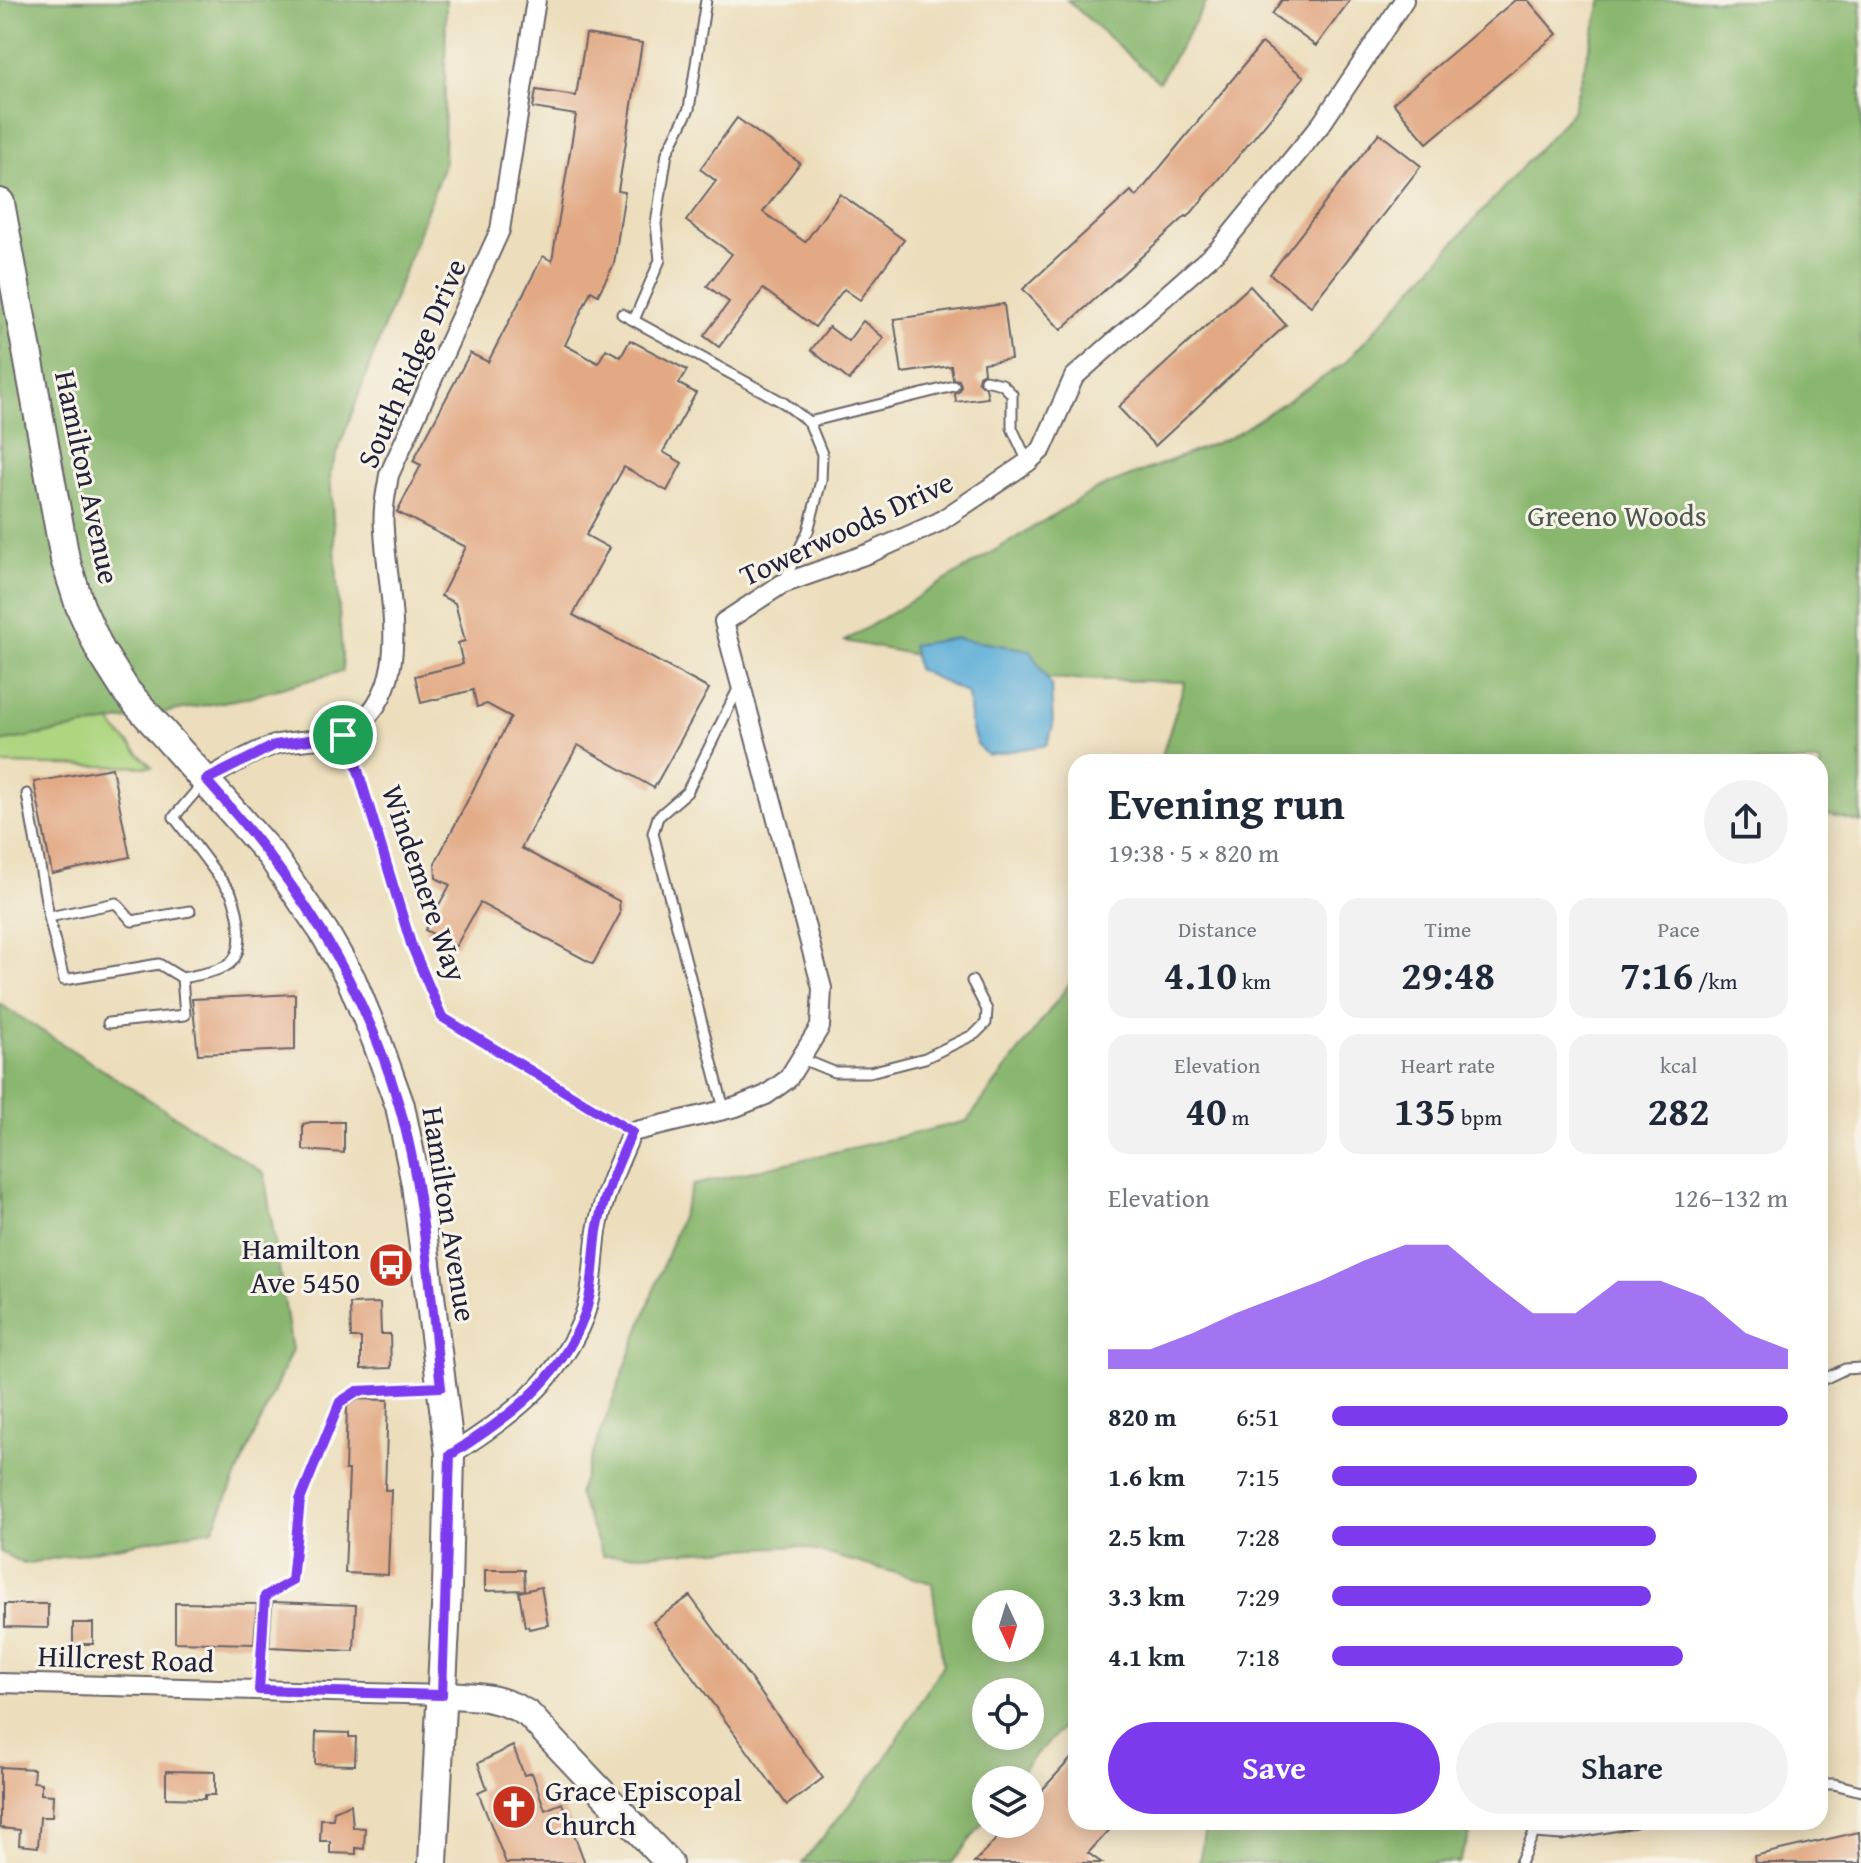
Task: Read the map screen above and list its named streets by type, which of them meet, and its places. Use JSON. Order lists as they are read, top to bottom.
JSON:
{
  "streets": {
    "main road": ["Hamilton Avenue"],
    "street": ["South Ridge Drive", "Towerwoods Drive", "Hillcrest Road"],
    "lane": ["Windemere Way"]
  },
  "crossings": [
    ["South Ridge Drive", "Windemere Way"],
    ["Hamilton Avenue", "Hillcrest Road"],
    ["Towerwoods Drive", "Windemere Way"]
  ],
  "parks": ["Greeno Woods"],
  "places": {
    "bus stop": ["Hamilton Ave 5450"],
    "church": ["Grace Episcopal Church"]
  },
  "north": "bottom",
  "page": {
    "heading": ["Evening run", "19:38 · 5 × 820 m"],
    "stats": [
      ["Distance", "4.10 km"],
      ["Time", "29:48"],
      ["Pace", "7:16 /km"],
      ["Elevation", "40 m"],
      ["Heart rate", "135 bpm"],
      ["kcal", "282"]
    ],
    "chart": ["Elevation", "126–132 m"],
    "list": [
      {
        "name": "820 m",
        "note": "6:51"
      },
      {
        "name": "1.6 km",
        "note": "7:15"
      },
      {
        "name": "2.5 km",
        "note": "7:28"
      },
      {
        "name": "3.3 km",
        "note": "7:29"
      },
      {
        "name": "4.1 km",
        "note": "7:18"
      }
    ],
    "buttons": ["Save", "Share"]
  }
}
